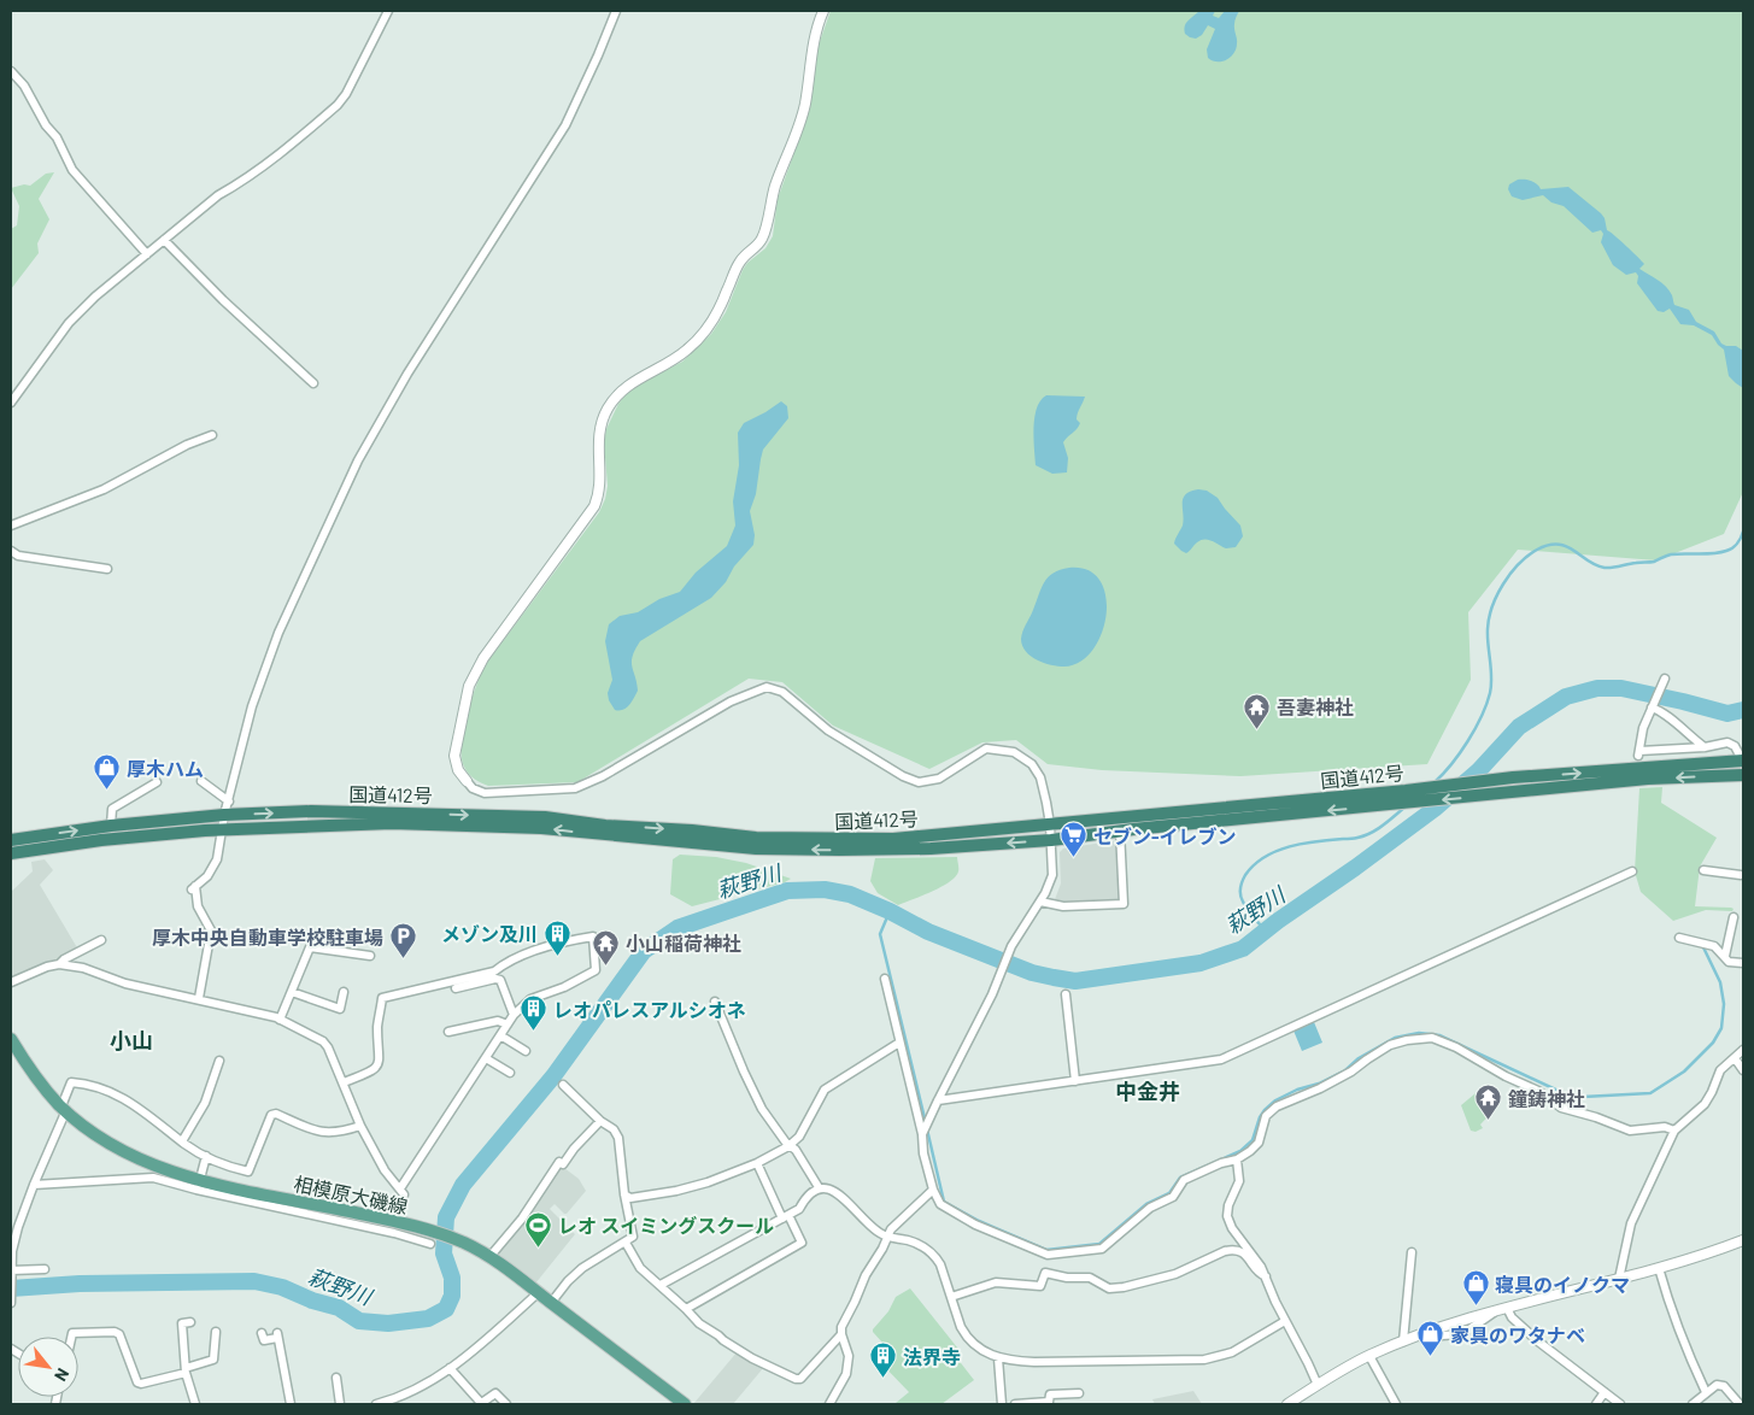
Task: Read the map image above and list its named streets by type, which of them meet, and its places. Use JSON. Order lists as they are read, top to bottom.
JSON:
{
  "streets": {
    "highway": ["国道412号"],
    "main road": ["相模原大磯線"]
  },
  "districts": ["小山", "中金井"],
  "water": ["萩野川"],
  "places": {
    "temple": ["吾妻神社", "小山稲荷神社", "鐘鋳神社"],
    "shop": ["厚木ハム", "寝具のイノクマ", "家具のワタナベ"],
    "supermarket": ["セブン-イレブン"],
    "building": ["メゾン及川", "レオパレスアルシオネ", "法界寺"],
    "parking": ["厚木中央自動車学校駐車場"],
    "sports": ["レオ スイミングスクール"]
  },
  "north": "bottom right"
}
